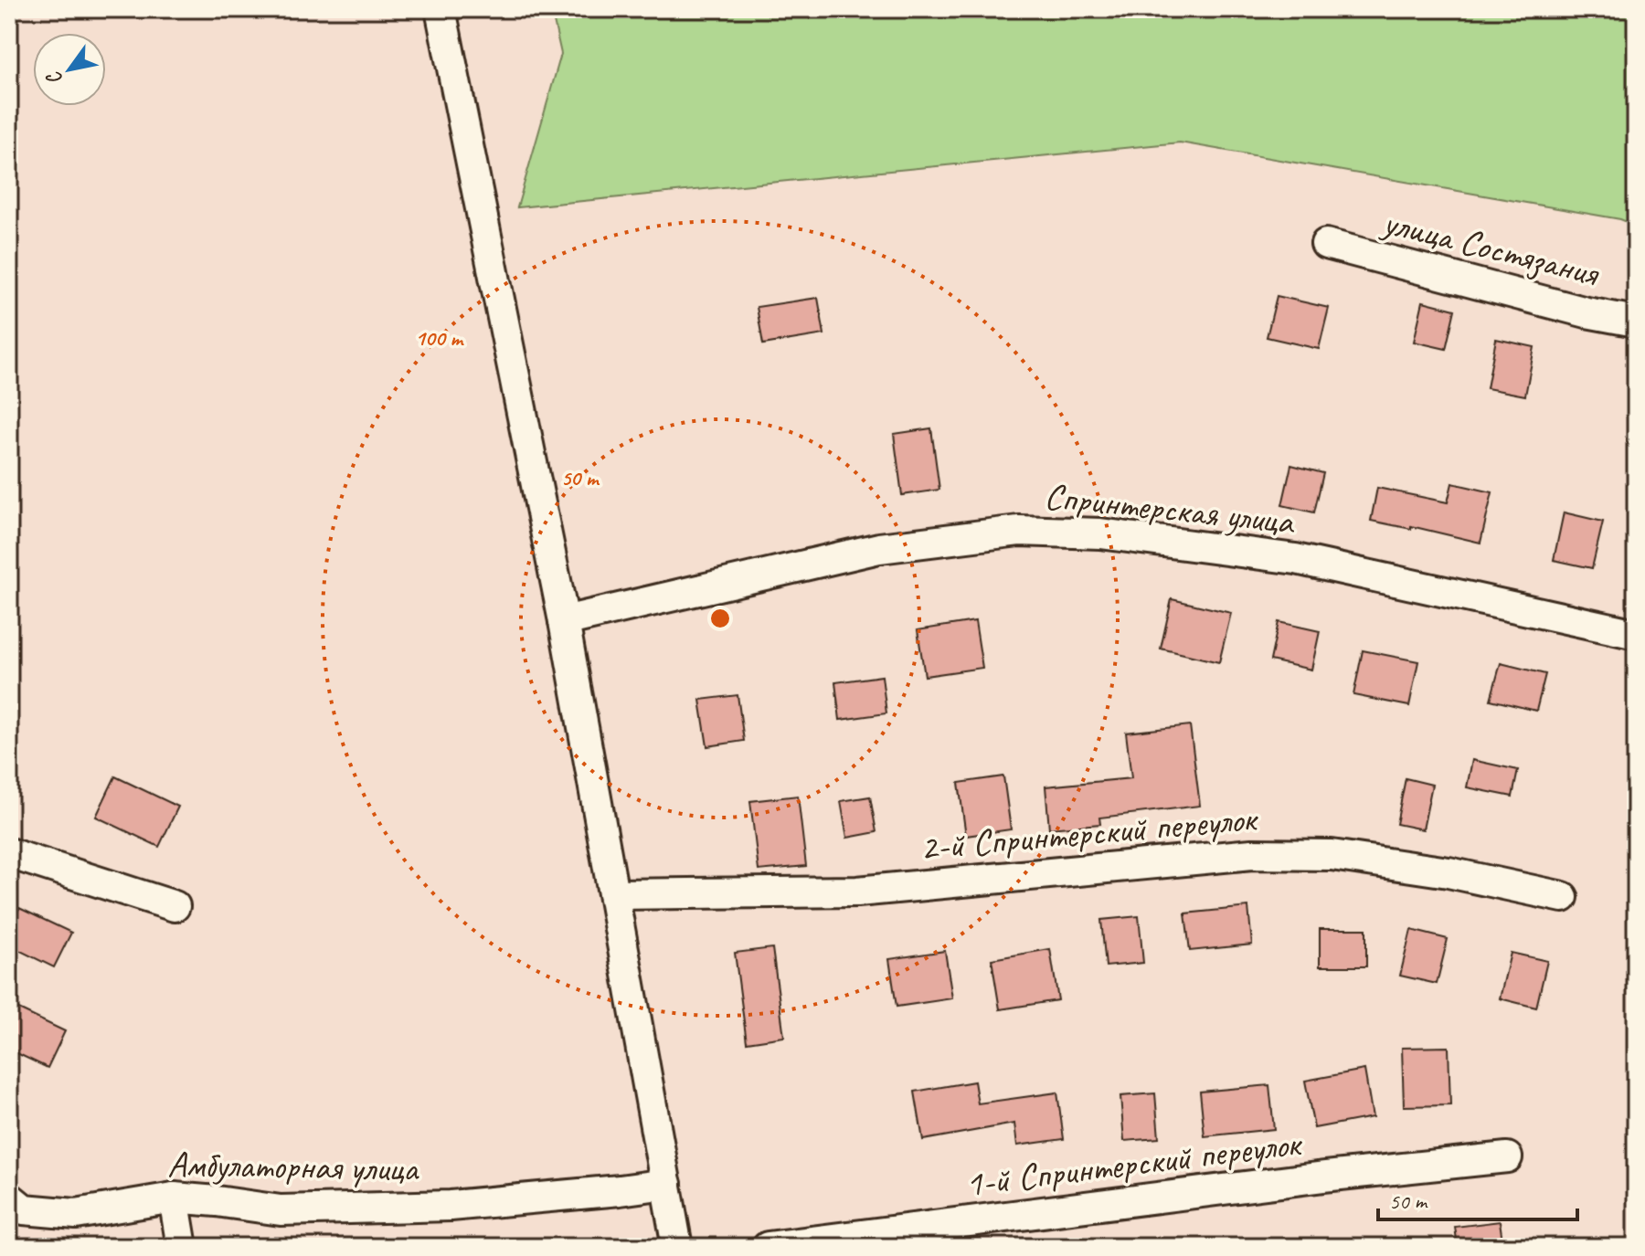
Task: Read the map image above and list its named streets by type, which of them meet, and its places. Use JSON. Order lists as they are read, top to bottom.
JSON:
{
  "streets": {
    "street": [
      "улица Состязания",
      "Спринтерская улица",
      "2-й Спринтерский переулок",
      "1-й Спринтерский переулок",
      "Амбулаторная улица"
    ]
  },
  "scale_bar": "50 m",
  "north": "bottom left",
  "rings": ["100 m", "50 m"]
}
